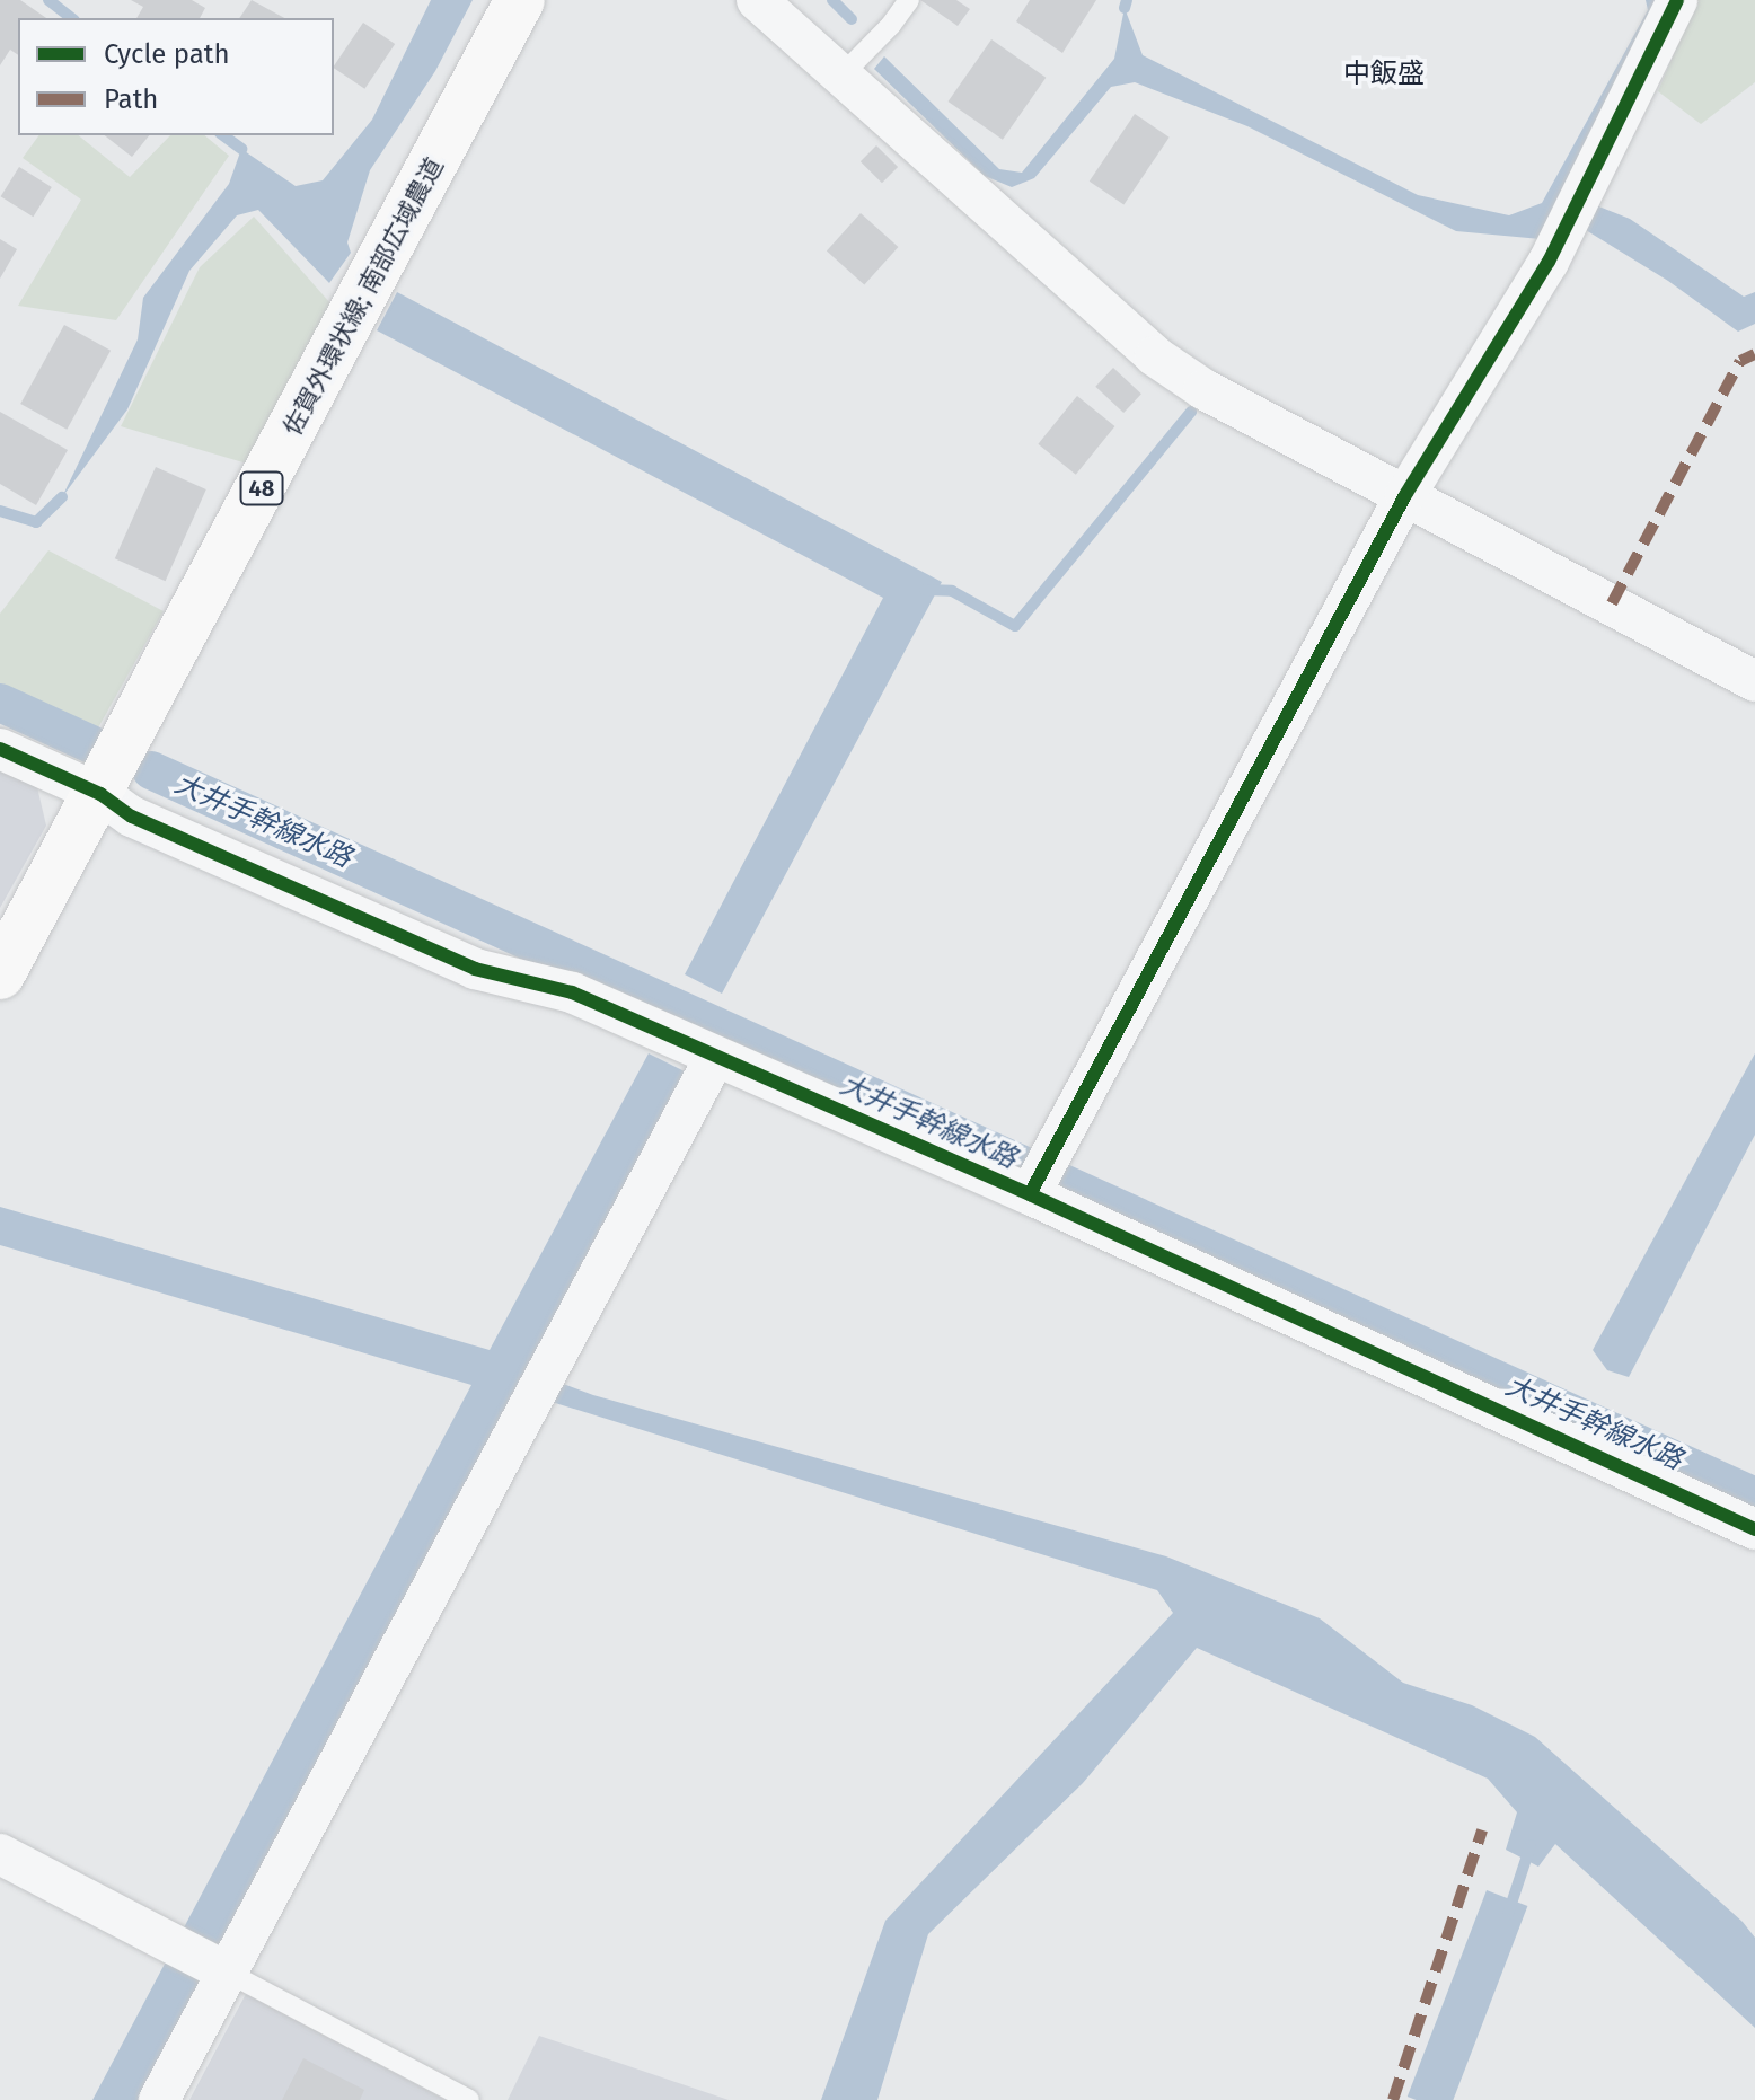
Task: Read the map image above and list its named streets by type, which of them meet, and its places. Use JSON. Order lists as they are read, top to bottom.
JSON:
{
  "streets": {
    "main road": ["佐賀外環状線; 南部広域農道", "48"]
  },
  "districts": ["中飯盛"],
  "water": ["大井手幹線水路"],
  "legend": ["Cycle path", "Path"]
}
